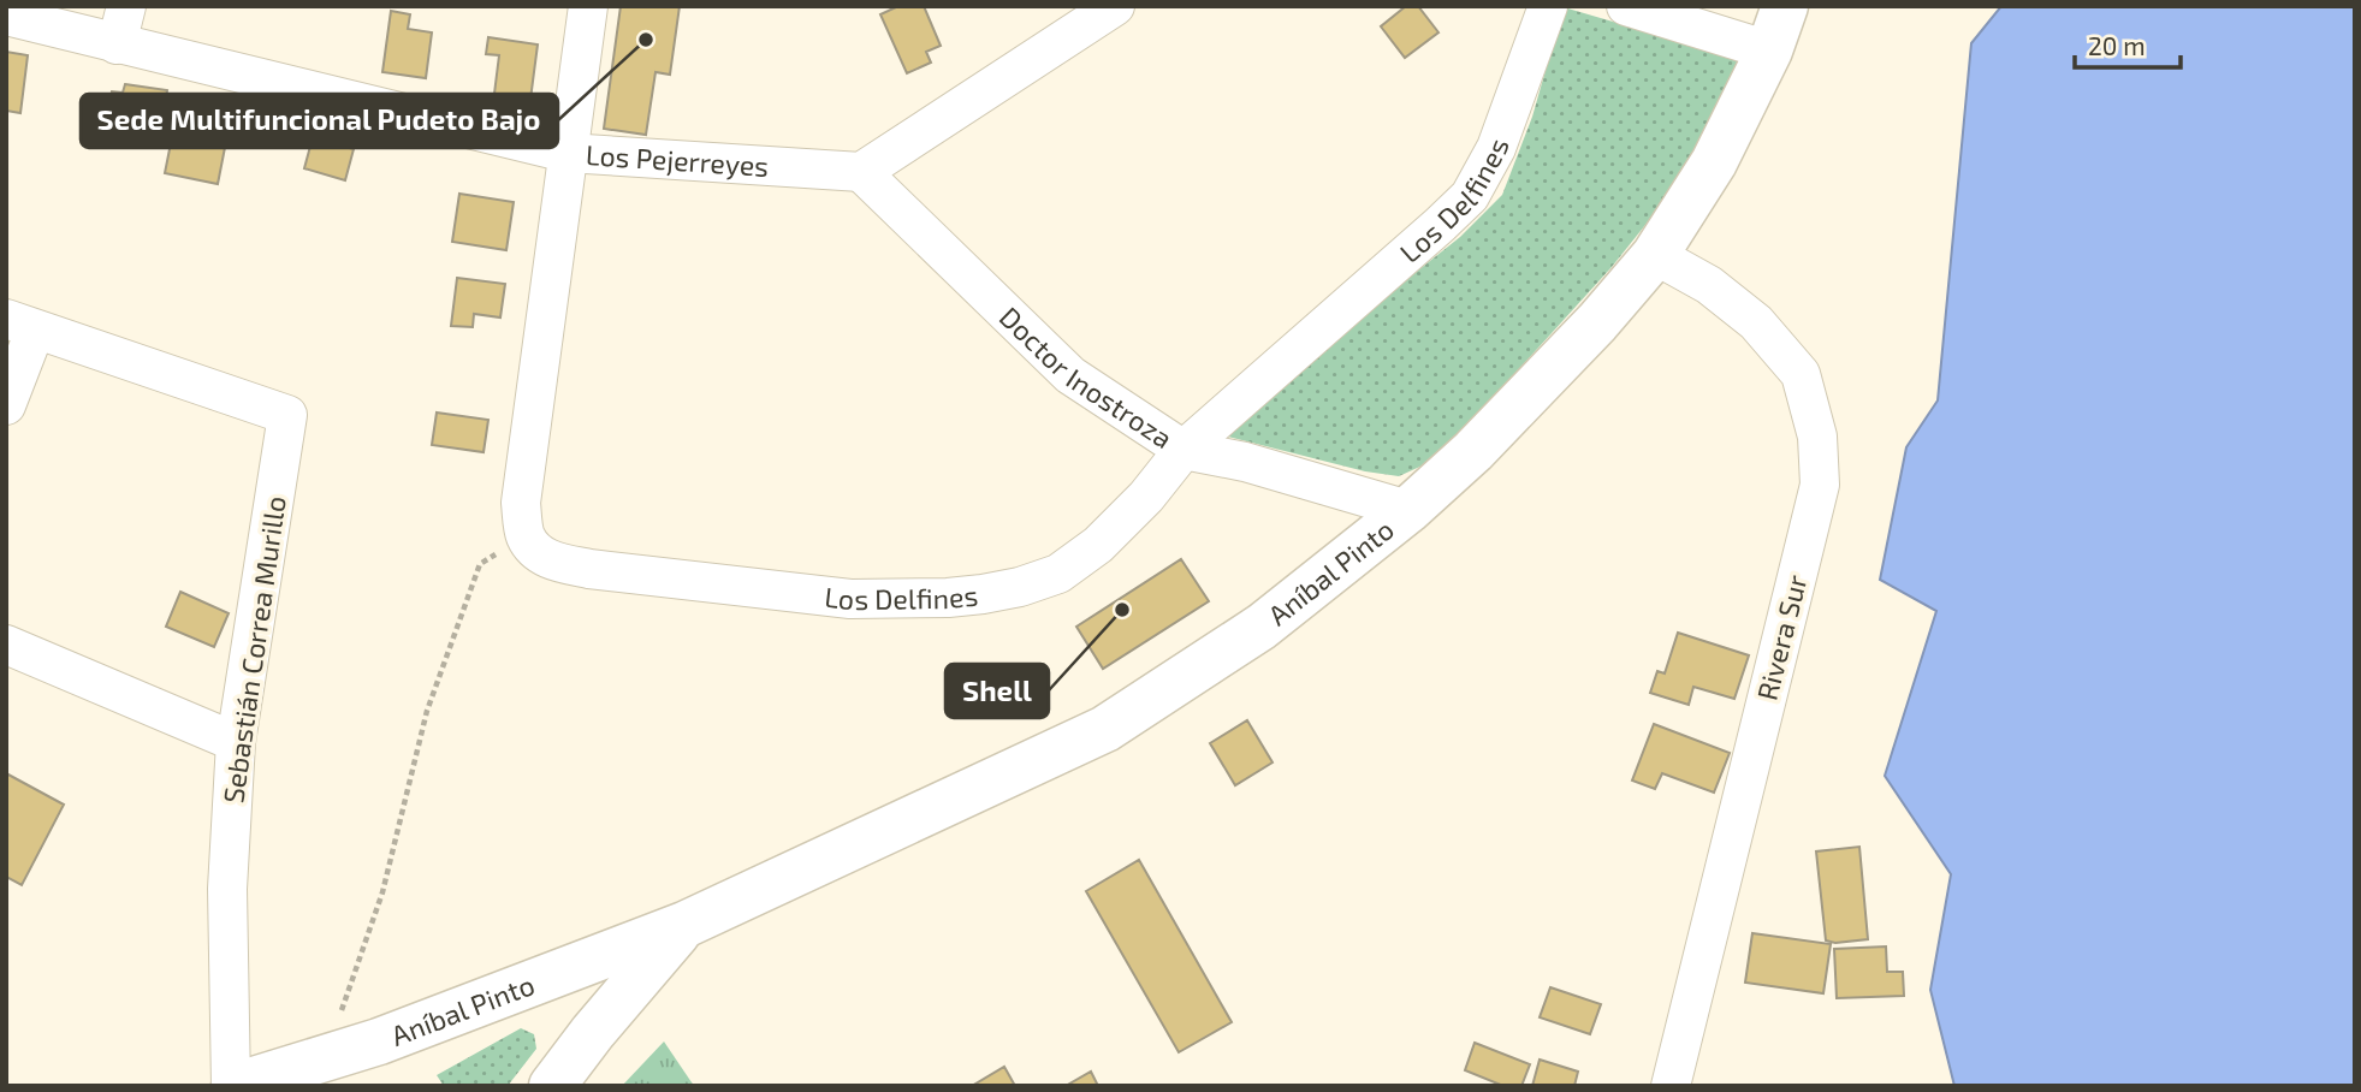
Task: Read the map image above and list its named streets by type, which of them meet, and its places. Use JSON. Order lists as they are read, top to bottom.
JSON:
{
  "streets": {
    "main road": ["Aníbal Pinto"],
    "street": [
      "Los Pejerreyes",
      "Los Delfines",
      "Doctor Inostroza",
      "Rivera Sur",
      "Sebastián Correa Murillo"
    ]
  },
  "crossings": [
    ["Los Pejerreyes", "Doctor Inostroza"],
    ["Los Delfines", "Doctor Inostroza"],
    ["Doctor Inostroza", "Aníbal Pinto"],
    ["Aníbal Pinto", "Rivera Sur"],
    ["Aníbal Pinto", "Sebastián Correa Murillo"]
  ],
  "places": ["Sede Multifuncional Pudeto Bajo", "Shell"],
  "scale_bar": "20 m"
}
